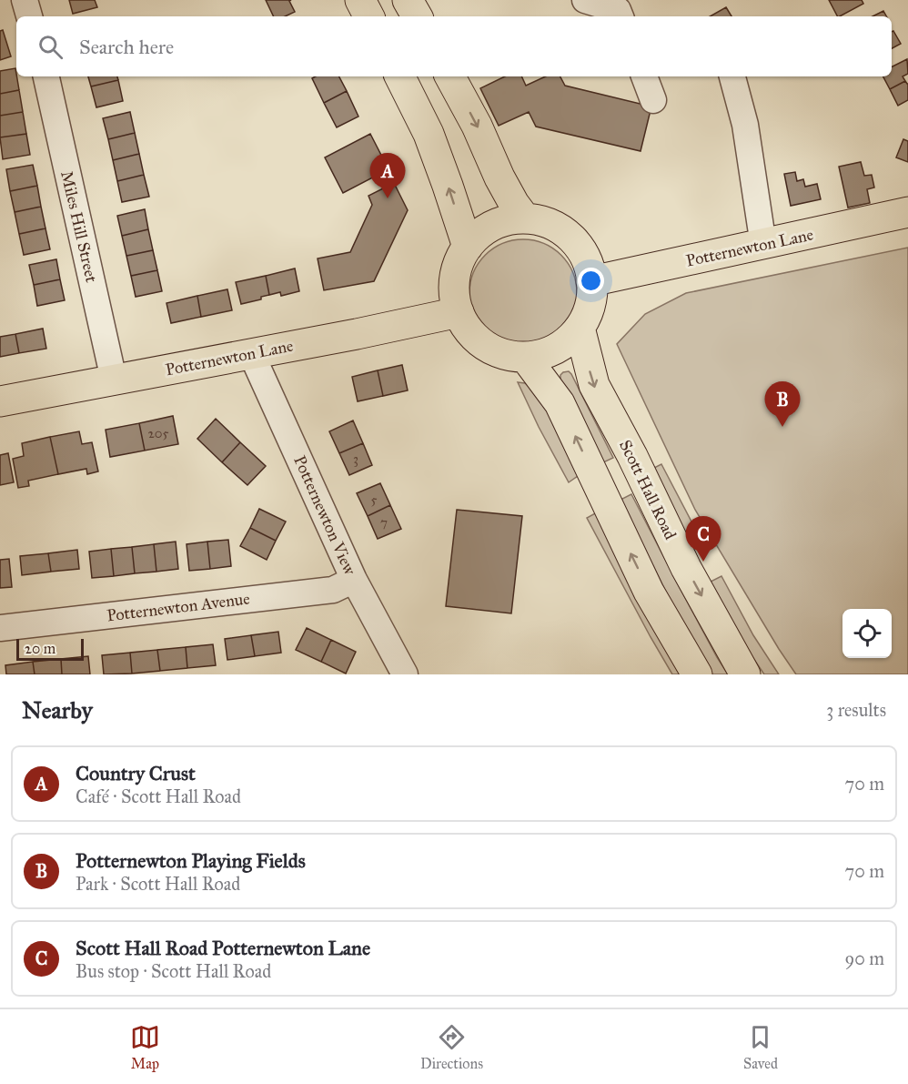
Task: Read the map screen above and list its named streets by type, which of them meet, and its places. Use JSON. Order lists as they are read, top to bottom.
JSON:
{
  "streets": {
    "main road": ["Potternewton Lane", "Scott Hall Road"],
    "street": ["Miles Hill Street", "Potternewton View", "Potternewton Avenue"]
  },
  "crossings": [
    ["Miles Hill Street", "Potternewton Lane"],
    ["Potternewton Lane", "Scott Hall Road"],
    ["Potternewton Lane", "Potternewton View"],
    ["Potternewton View", "Potternewton Avenue"]
  ],
  "house_numbers": [
    "205",
    "3",
    "5",
    "7"
  ],
  "scale_bar": "20 m",
  "page": {
    "search": "Search here",
    "pins": ["A", "B", "C"],
    "scale": "20 m",
    "heading": ["Nearby", "3 results"],
    "list": [
      {
        "mark": "A",
        "name": "Country Crust",
        "note": "Café · Scott Hall Road",
        "value": "70 m"
      },
      {
        "mark": "B",
        "name": "Potternewton Playing Fields",
        "note": "Park · Scott Hall Road",
        "value": "70 m"
      },
      {
        "mark": "C",
        "name": "Scott Hall Road Potternewton Lane",
        "note": "Bus stop · Scott Hall Road",
        "value": "90 m"
      }
    ],
    "nav": ["Map", "Directions", "Saved"]
  }
}
